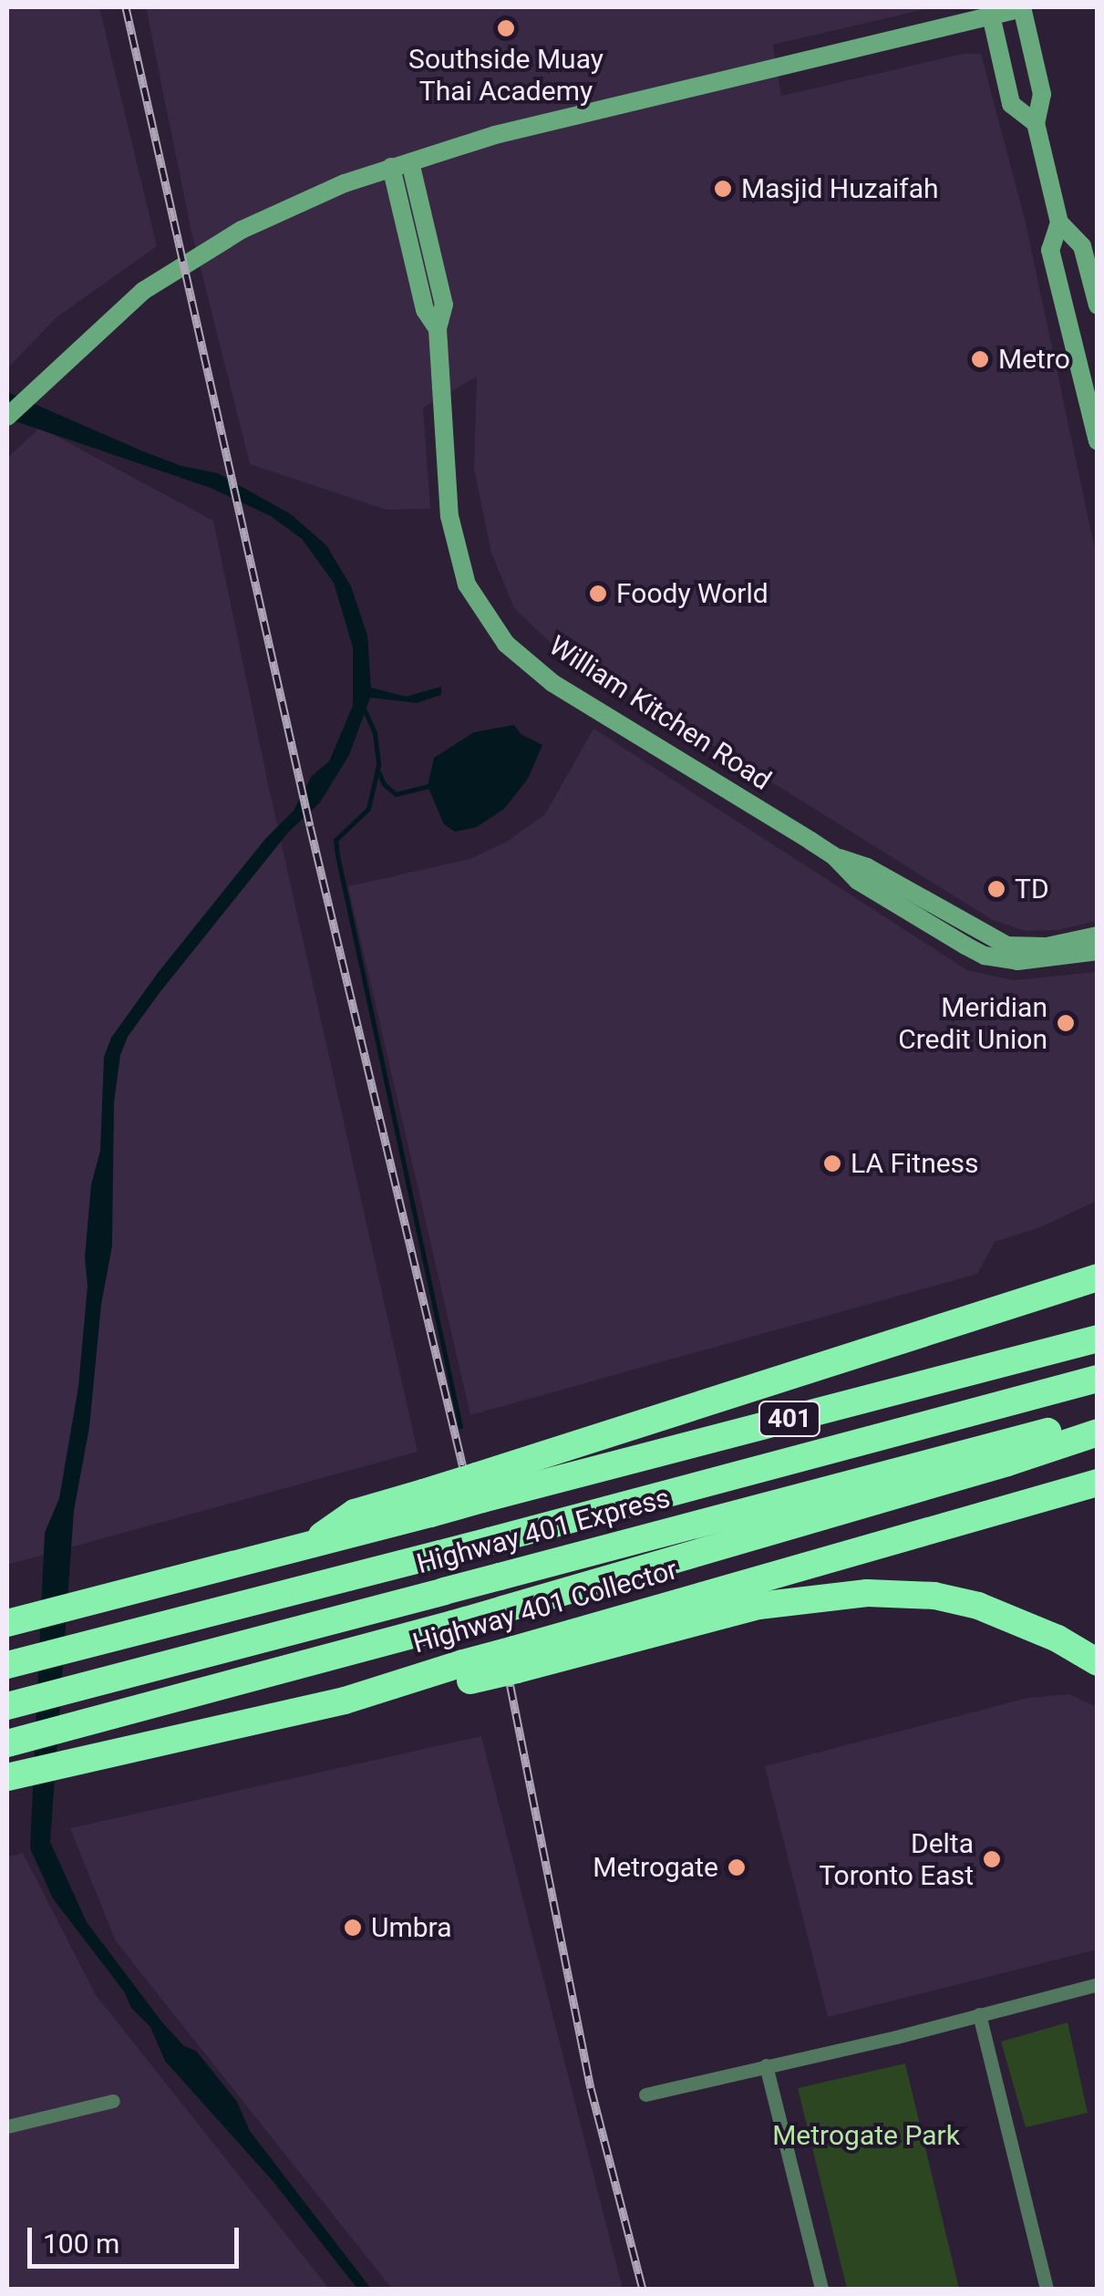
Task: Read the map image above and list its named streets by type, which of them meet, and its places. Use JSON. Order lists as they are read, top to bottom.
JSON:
{
  "streets": {
    "highway": ["401", "Highway 401 Express", "Highway 401 Collector"],
    "main road": ["William Kitchen Road"]
  },
  "parks": ["Metrogate Park"],
  "places": [
    "Southside Muay Thai Academy",
    "Masjid Huzaifah",
    "Metro",
    "Foody World",
    "TD",
    "Meridian Credit Union",
    "LA Fitness",
    "Delta Toronto East",
    "Metrogate",
    "Umbra"
  ],
  "scale_bar": "100 m"
}
